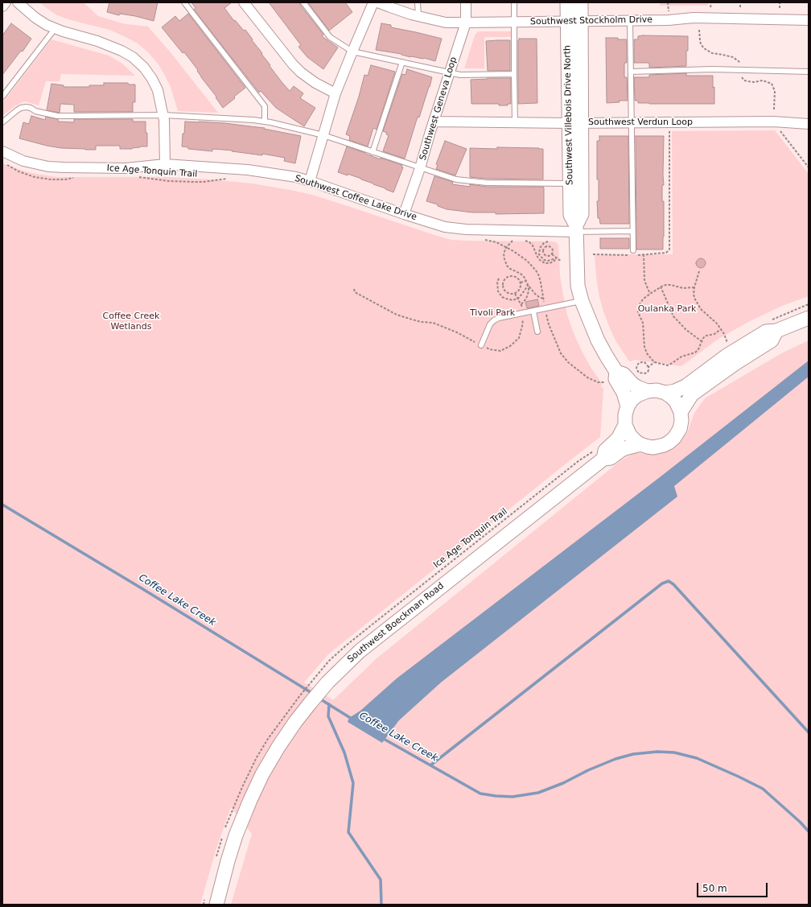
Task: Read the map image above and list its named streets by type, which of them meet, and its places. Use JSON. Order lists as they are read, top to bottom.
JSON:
{
  "streets": {
    "main road": ["Southwest Villebois Drive North", "Southwest Boeckman Road"],
    "street": [
      "Southwest Stockholm Drive",
      "Southwest Geneva Loop",
      "Southwest Verdun Loop",
      "Southwest Coffee Lake Drive"
    ],
    "path": ["Ice Age Tonquin Trail"]
  },
  "crossings": [
    ["Southwest Stockholm Drive", "Southwest Geneva Loop"],
    ["Southwest Stockholm Drive", "Southwest Villebois Drive North"],
    ["Southwest Geneva Loop", "Southwest Verdun Loop"],
    ["Southwest Geneva Loop", "Southwest Coffee Lake Drive"],
    ["Southwest Villebois Drive North", "Southwest Verdun Loop"],
    ["Southwest Villebois Drive North", "Southwest Coffee Lake Drive"],
    ["Southwest Villebois Drive North", "Southwest Boeckman Road"],
    ["Ice Age Tonquin Trail", "Southwest Boeckman Road"]
  ],
  "water": ["Coffee Lake Creek"],
  "parks": ["Oulanka Park", "Tivoli Park", "Coffee Creek Wetlands"],
  "scale_bar": "50 m"
}
